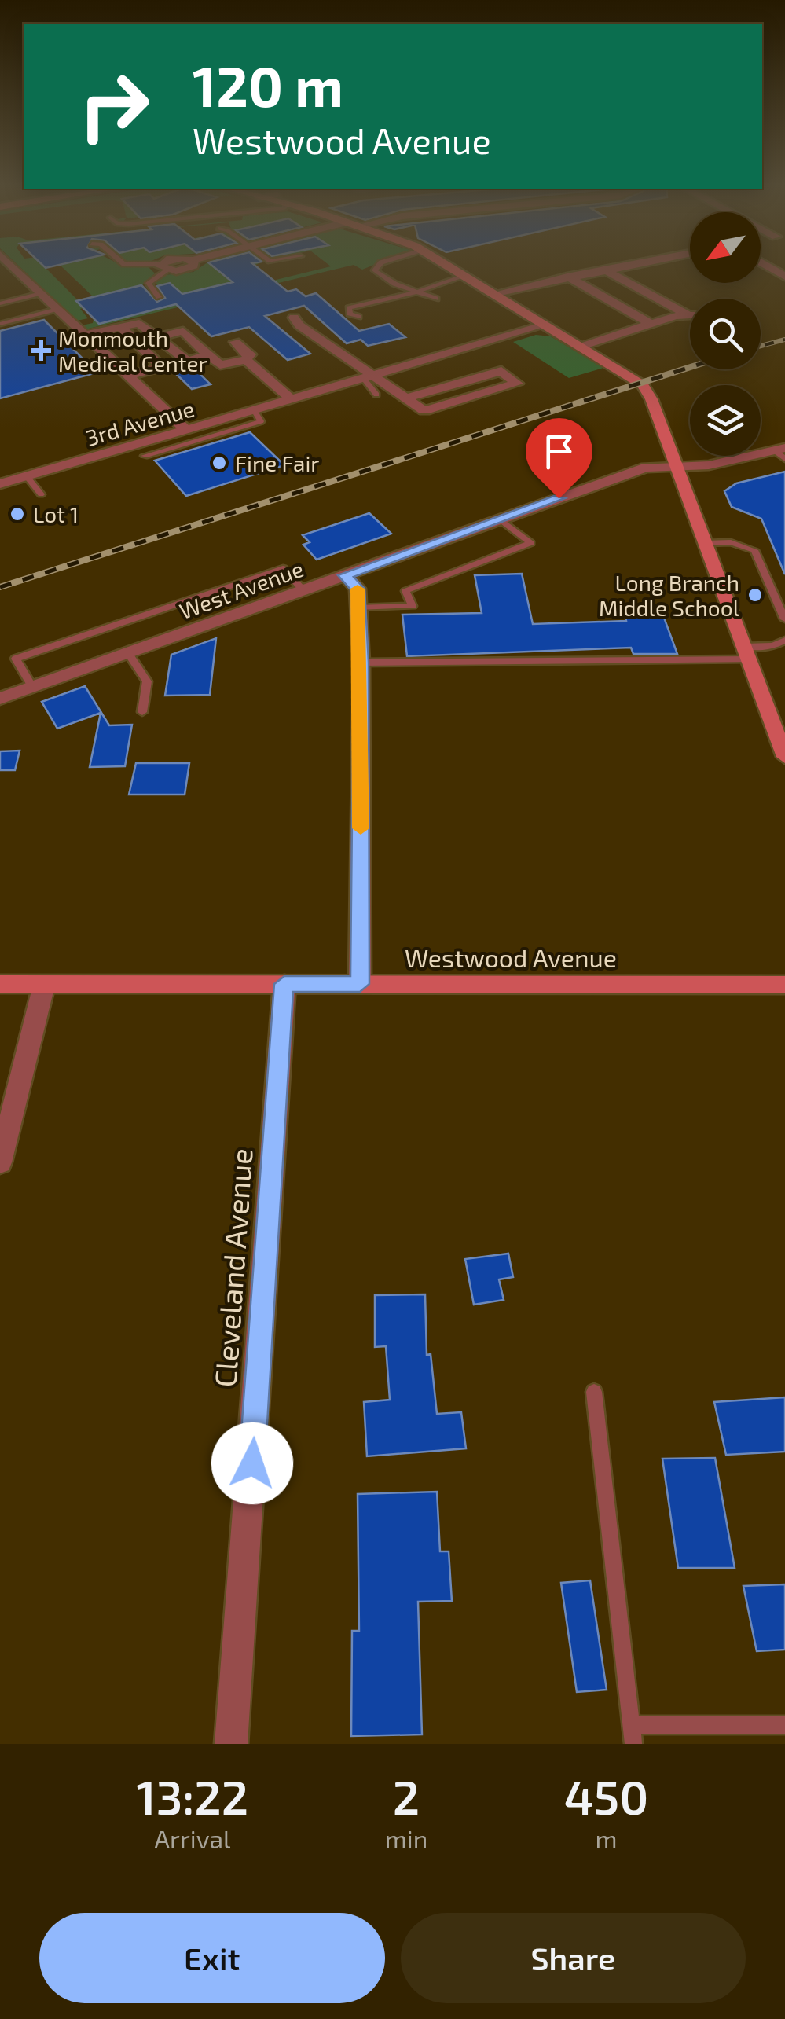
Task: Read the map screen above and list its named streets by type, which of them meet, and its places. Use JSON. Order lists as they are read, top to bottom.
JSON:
{
  "streets": {
    "street": [
      "3rd Avenue",
      "West Avenue",
      "Westwood Avenue",
      "Cleveland Avenue"
    ]
  },
  "crossings": [
    ["Westwood Avenue", "Cleveland Avenue"]
  ],
  "places": {
    "health": ["Monmouth Medical Center"],
    "other": ["Fine Fair", "Lot 1", "Long Branch Middle School"]
  },
  "north": "bottom left",
  "page": {
    "turn": ["120 m", "Westwood Avenue"],
    "eta": [
      "13:22",
      "Arrival",
      "2",
      "min",
      "450",
      "m"
    ],
    "buttons": ["Exit", "Share"]
  }
}
